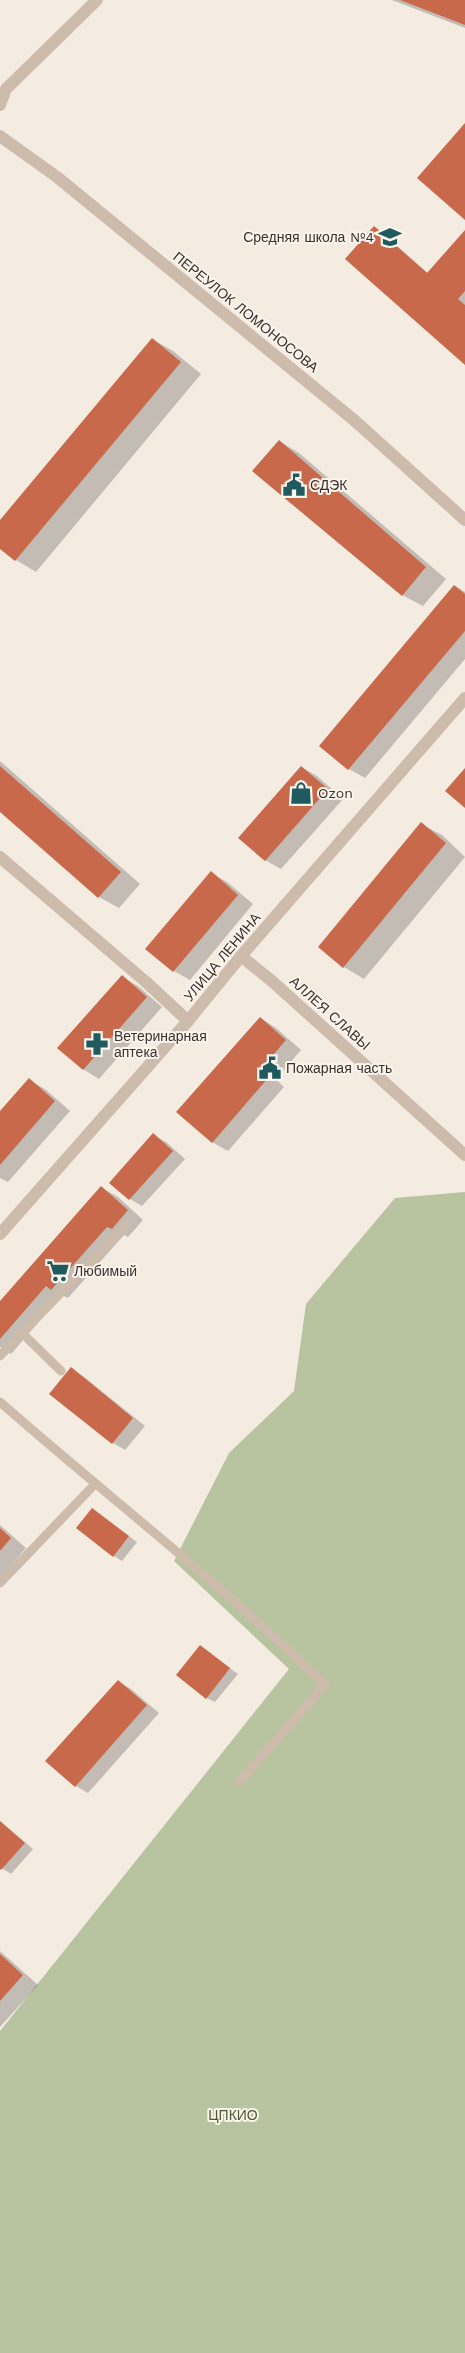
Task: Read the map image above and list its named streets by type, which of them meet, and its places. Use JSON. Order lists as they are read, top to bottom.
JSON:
{
  "streets": {
    "street": ["ПЕРЕУЛОК ЛОМОНОСОВА", "УЛИЦА ЛЕНИНА", "АЛЛЕЯ СЛАВЫ"]
  },
  "crossings": [
    ["УЛИЦА ЛЕНИНА", "АЛЛЕЯ СЛАВЫ"]
  ],
  "parks": ["ЦПКИО"],
  "places": {
    "school or university": ["Средняя школа №4"],
    "public building": ["СДЭК", "Пожарная часть"],
    "shop": ["Ozon"],
    "pharmacy": ["Ветеринарная аптека"],
    "supermarket": ["Любимый"]
  }
}
